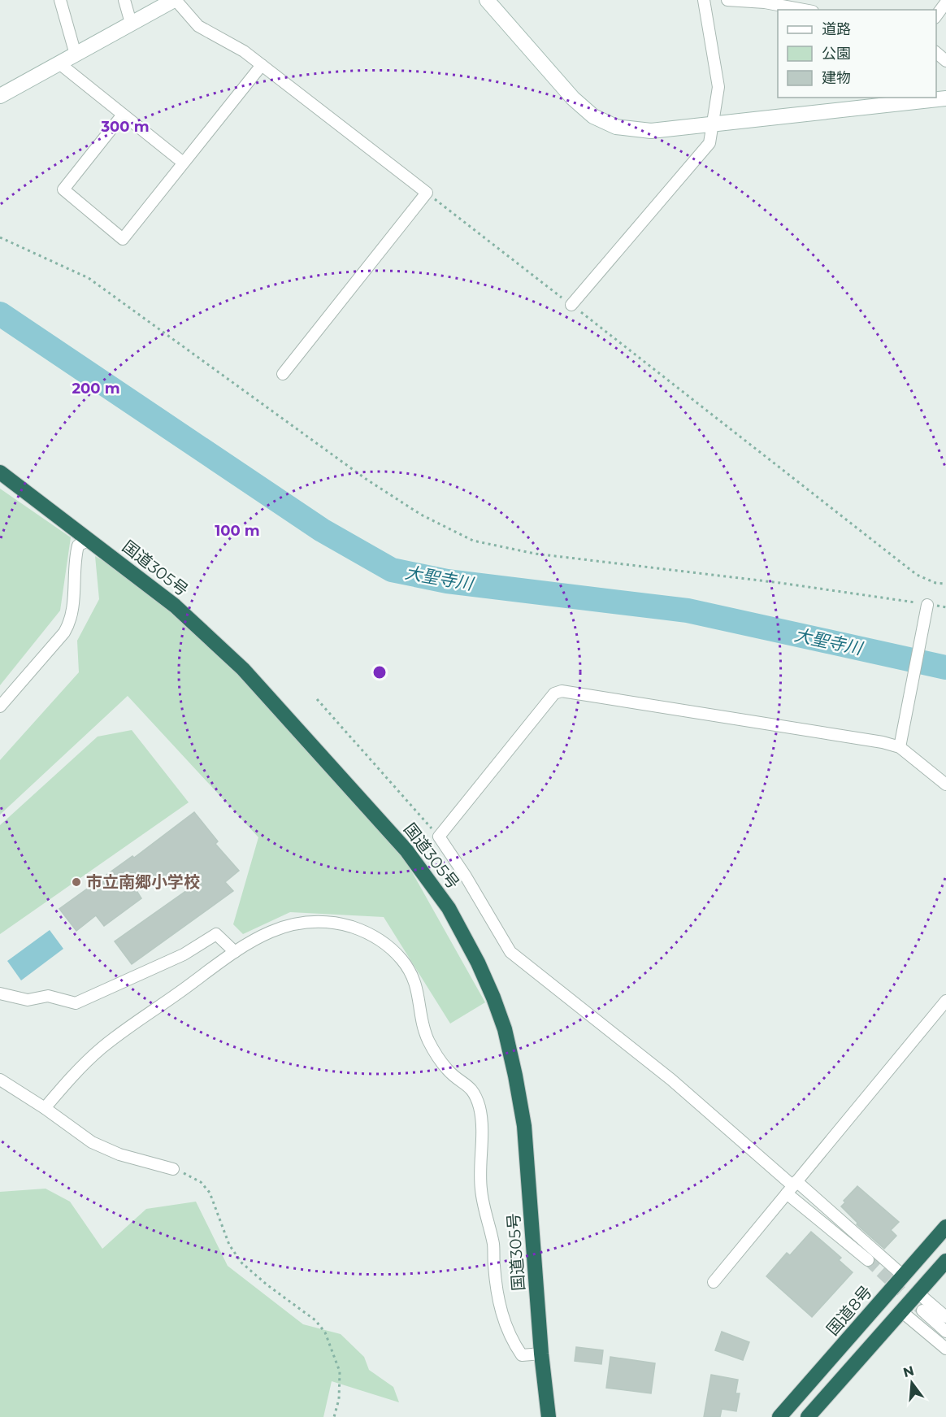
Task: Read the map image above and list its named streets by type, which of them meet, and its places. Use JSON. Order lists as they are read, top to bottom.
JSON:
{
  "streets": {
    "highway": ["国道305号", "国道8号"]
  },
  "water": ["大聖寺川"],
  "places": ["市立南郷小学校"],
  "legend": ["道路", "公園", "建物"],
  "north": "top",
  "rings": ["300 m", "200 m", "100 m"]
}
